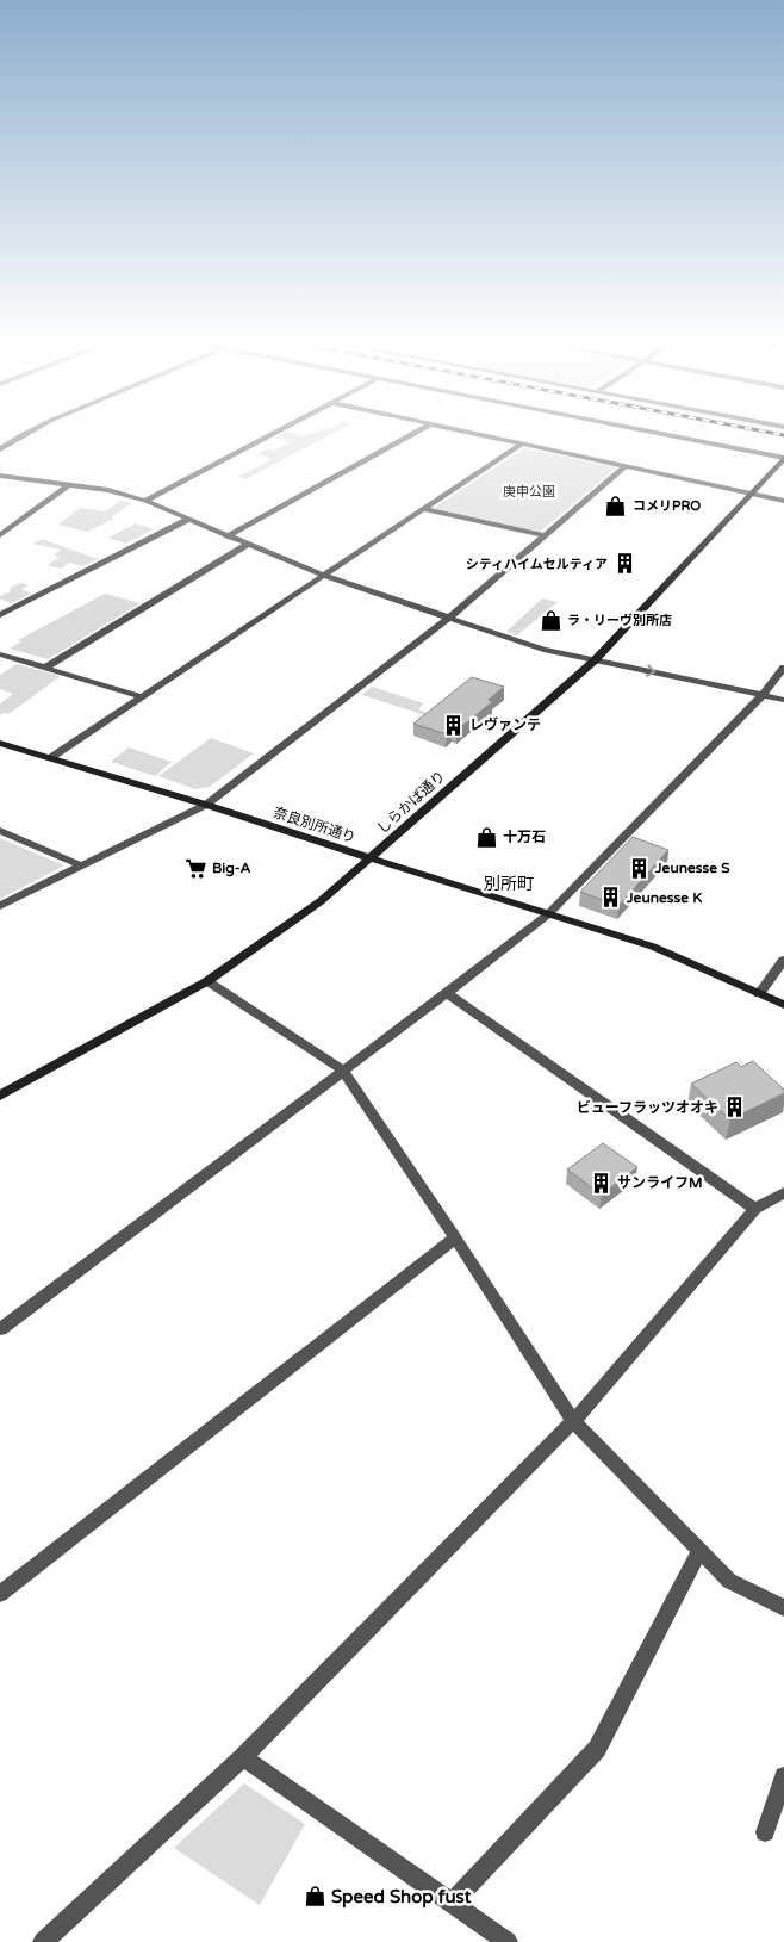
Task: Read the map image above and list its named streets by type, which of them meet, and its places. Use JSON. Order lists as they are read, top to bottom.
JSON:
{
  "streets": {
    "street": ["しらかば通り", "奈良別所通り"]
  },
  "crossings": [
    ["しらかば通り", "奈良別所通り"]
  ],
  "districts": ["別所町"],
  "parks": ["庚申公園"],
  "places": {
    "shop": [
      "コメリPRO",
      "ラ・リーヴ別所店",
      "十万石",
      "Speed Shop fust"
    ],
    "building": [
      "シティハイムセルティア",
      "レヴァンテ",
      "Jeunesse S",
      "Jeunesse K",
      "ビューフラッツオオキ",
      "サンライフM"
    ],
    "supermarket": ["Big-A"]
  }
}
